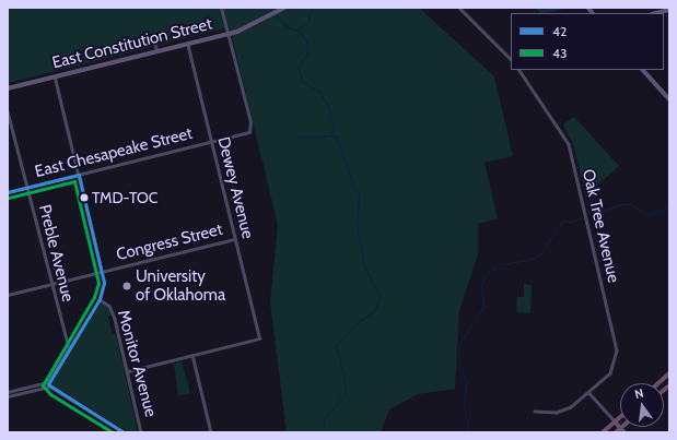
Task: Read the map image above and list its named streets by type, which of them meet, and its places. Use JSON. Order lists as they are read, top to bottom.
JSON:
{
  "streets": {
    "main road": ["East Constitution Street"],
    "street": [
      "East Chesapeake Street",
      "Dewey Avenue",
      "Oak Tree Avenue",
      "Congress Street",
      "Preble Avenue",
      "Monitor Avenue"
    ]
  },
  "crossings": [
    ["East Constitution Street", "East Chesapeake Street"],
    ["East Constitution Street", "Dewey Avenue"],
    ["East Constitution Street", "Monitor Avenue"],
    ["East Chesapeake Street", "Dewey Avenue"],
    ["East Chesapeake Street", "Preble Avenue"],
    ["East Chesapeake Street", "Monitor Avenue"],
    ["Dewey Avenue", "Congress Street"],
    ["Congress Street", "Preble Avenue"],
    ["Congress Street", "Monitor Avenue"]
  ],
  "places": ["TMD-TOC", "University of Oklahoma"],
  "lines": ["transit line 42", "transit line 43"],
  "legend": ["42", "43"],
  "north": "top"
}
